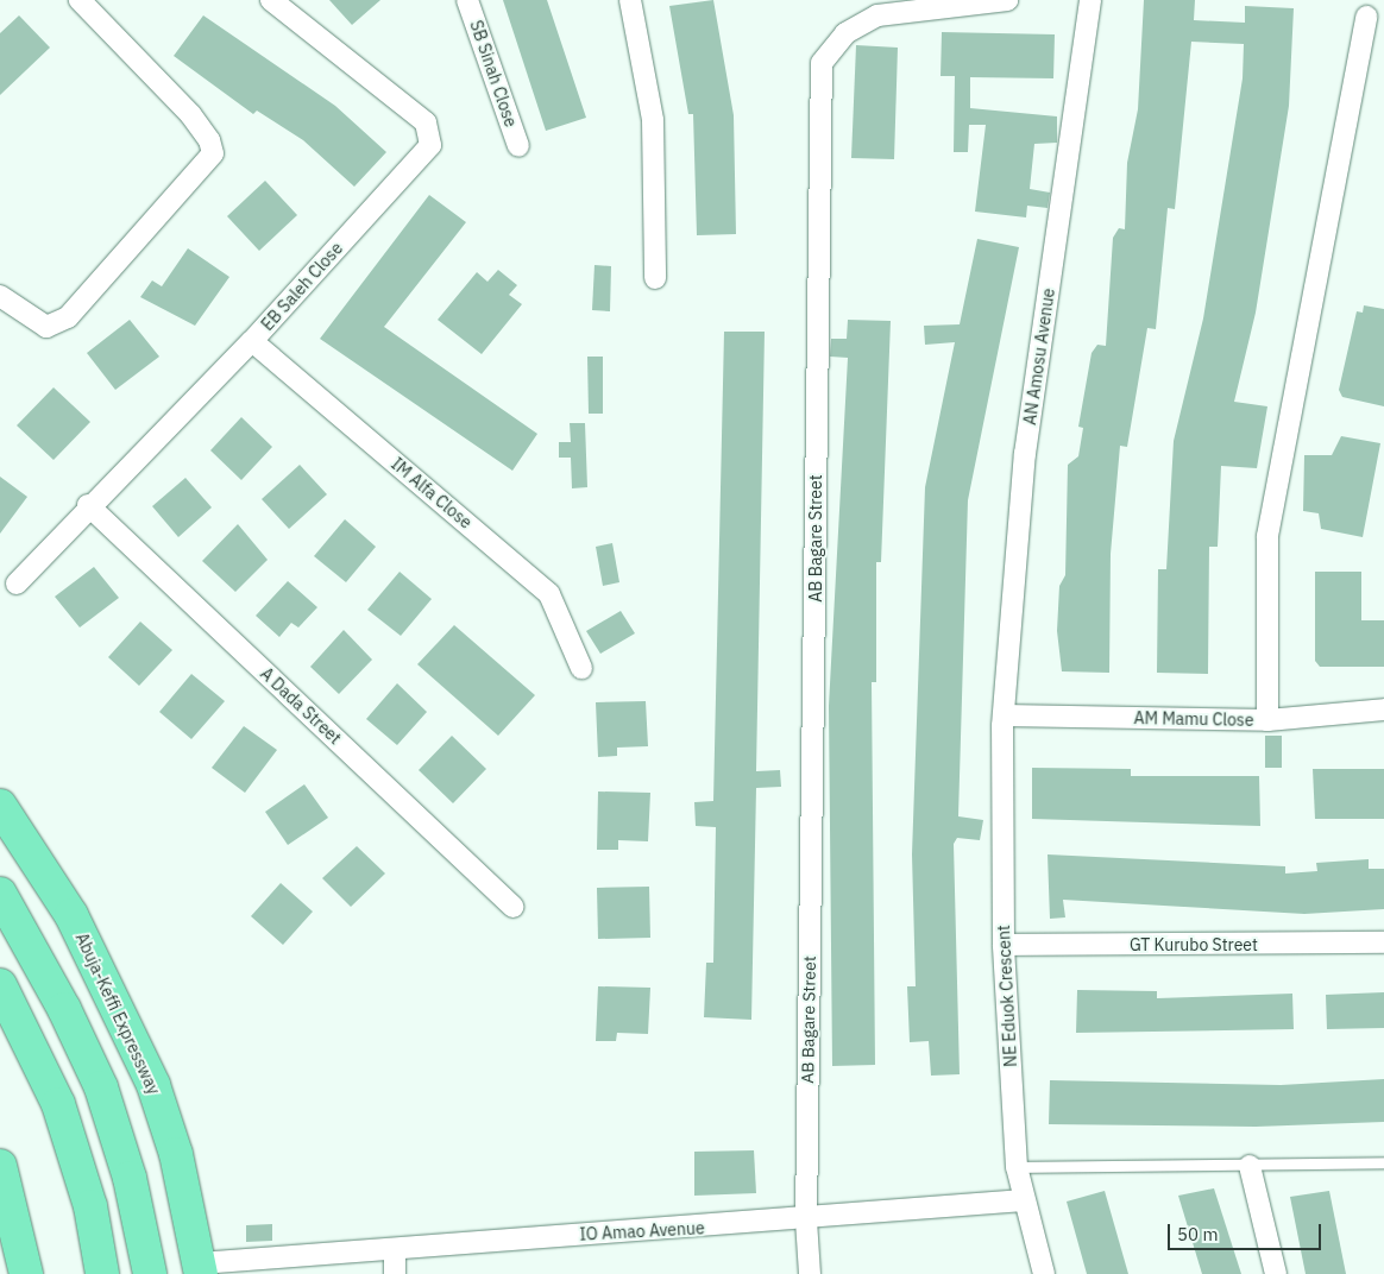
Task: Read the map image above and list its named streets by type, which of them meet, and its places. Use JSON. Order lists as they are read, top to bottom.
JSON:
{
  "streets": {
    "highway": ["Abuja-Keffi Expressway"],
    "street": [
      "SB Sinah Close",
      "EB Saleh Close",
      "AN Amosu Avenue",
      "IM Alfa Close",
      "AB Bagare Street",
      "A Dada Street",
      "AM Mamu Close",
      "GT Kurubo Street",
      "NE Eduok Crescent",
      "IO Amao Avenue"
    ]
  },
  "crossings": [
    ["EB Saleh Close", "IM Alfa Close"],
    ["EB Saleh Close", "A Dada Street"],
    ["AN Amosu Avenue", "AM Mamu Close"],
    ["AN Amosu Avenue", "NE Eduok Crescent"],
    ["AB Bagare Street", "IO Amao Avenue"],
    ["AM Mamu Close", "NE Eduok Crescent"],
    ["GT Kurubo Street", "NE Eduok Crescent"],
    ["NE Eduok Crescent", "IO Amao Avenue"],
    ["Abuja-Keffi Expressway", "IO Amao Avenue"]
  ],
  "scale_bar": "50 m"
}
